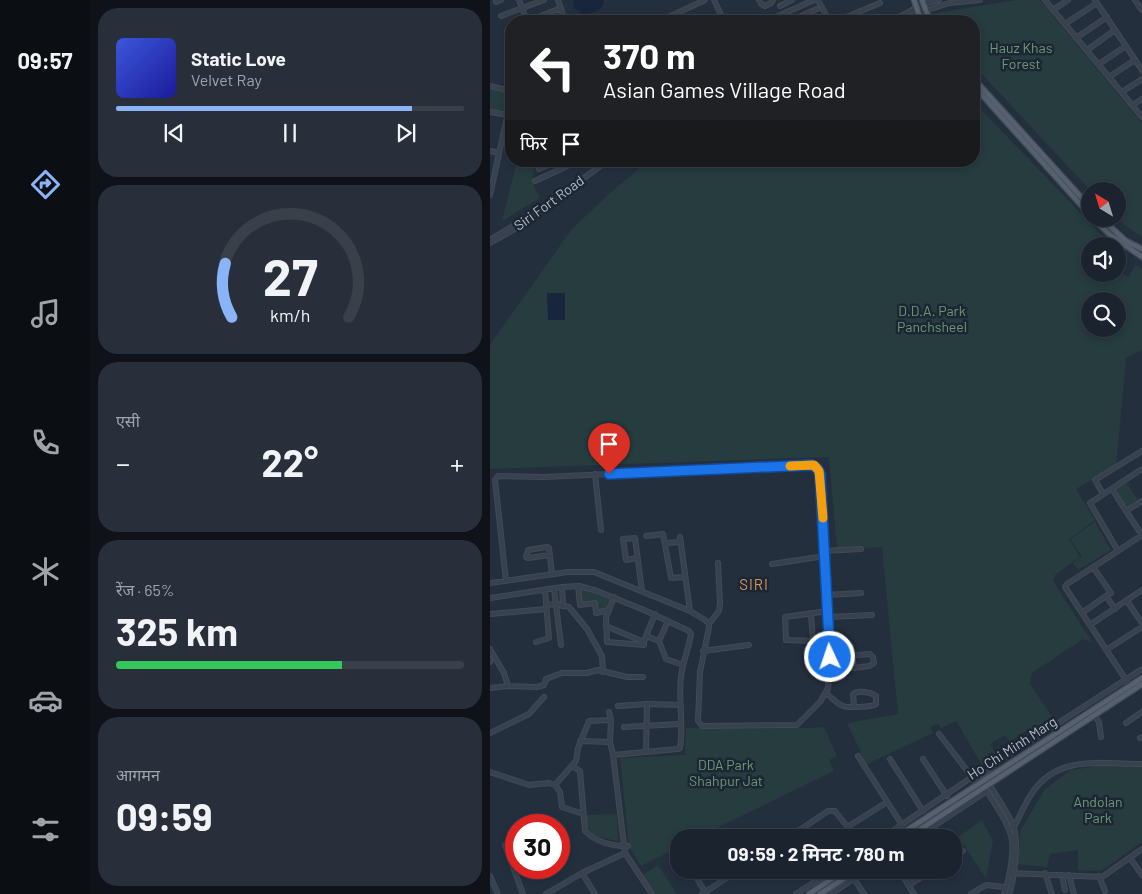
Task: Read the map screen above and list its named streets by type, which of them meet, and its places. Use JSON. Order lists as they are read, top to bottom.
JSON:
{
  "streets": {
    "main road": ["Ho Chi Minh Marg"],
    "street": ["Siri Fort Road"]
  },
  "districts": ["SIRI"],
  "parks": [
    "Hauz Khas Forest",
    "D.D.A. Park Panchsheel",
    "DDA Park Shahpur Jat",
    "Andolan Park"
  ],
  "north": "top left",
  "page": {
    "tabs": "09:57",
    "turn": ["370 m", "Asian Games Village Road"],
    "song": ["Static Love", "Velvet Ray"],
    "then": "फिर",
    "tile": [
      "एसी",
      ["रेंज · 65%", "325 km"],
      ["आगमन", "09:59"]
    ],
    "heat": ["−", "22°", "+"],
    "limit": "30",
    "trip": "09:59 · 2 मिनट · 780 m",
    "gauge": ["27", "km/h"]
  }
}
